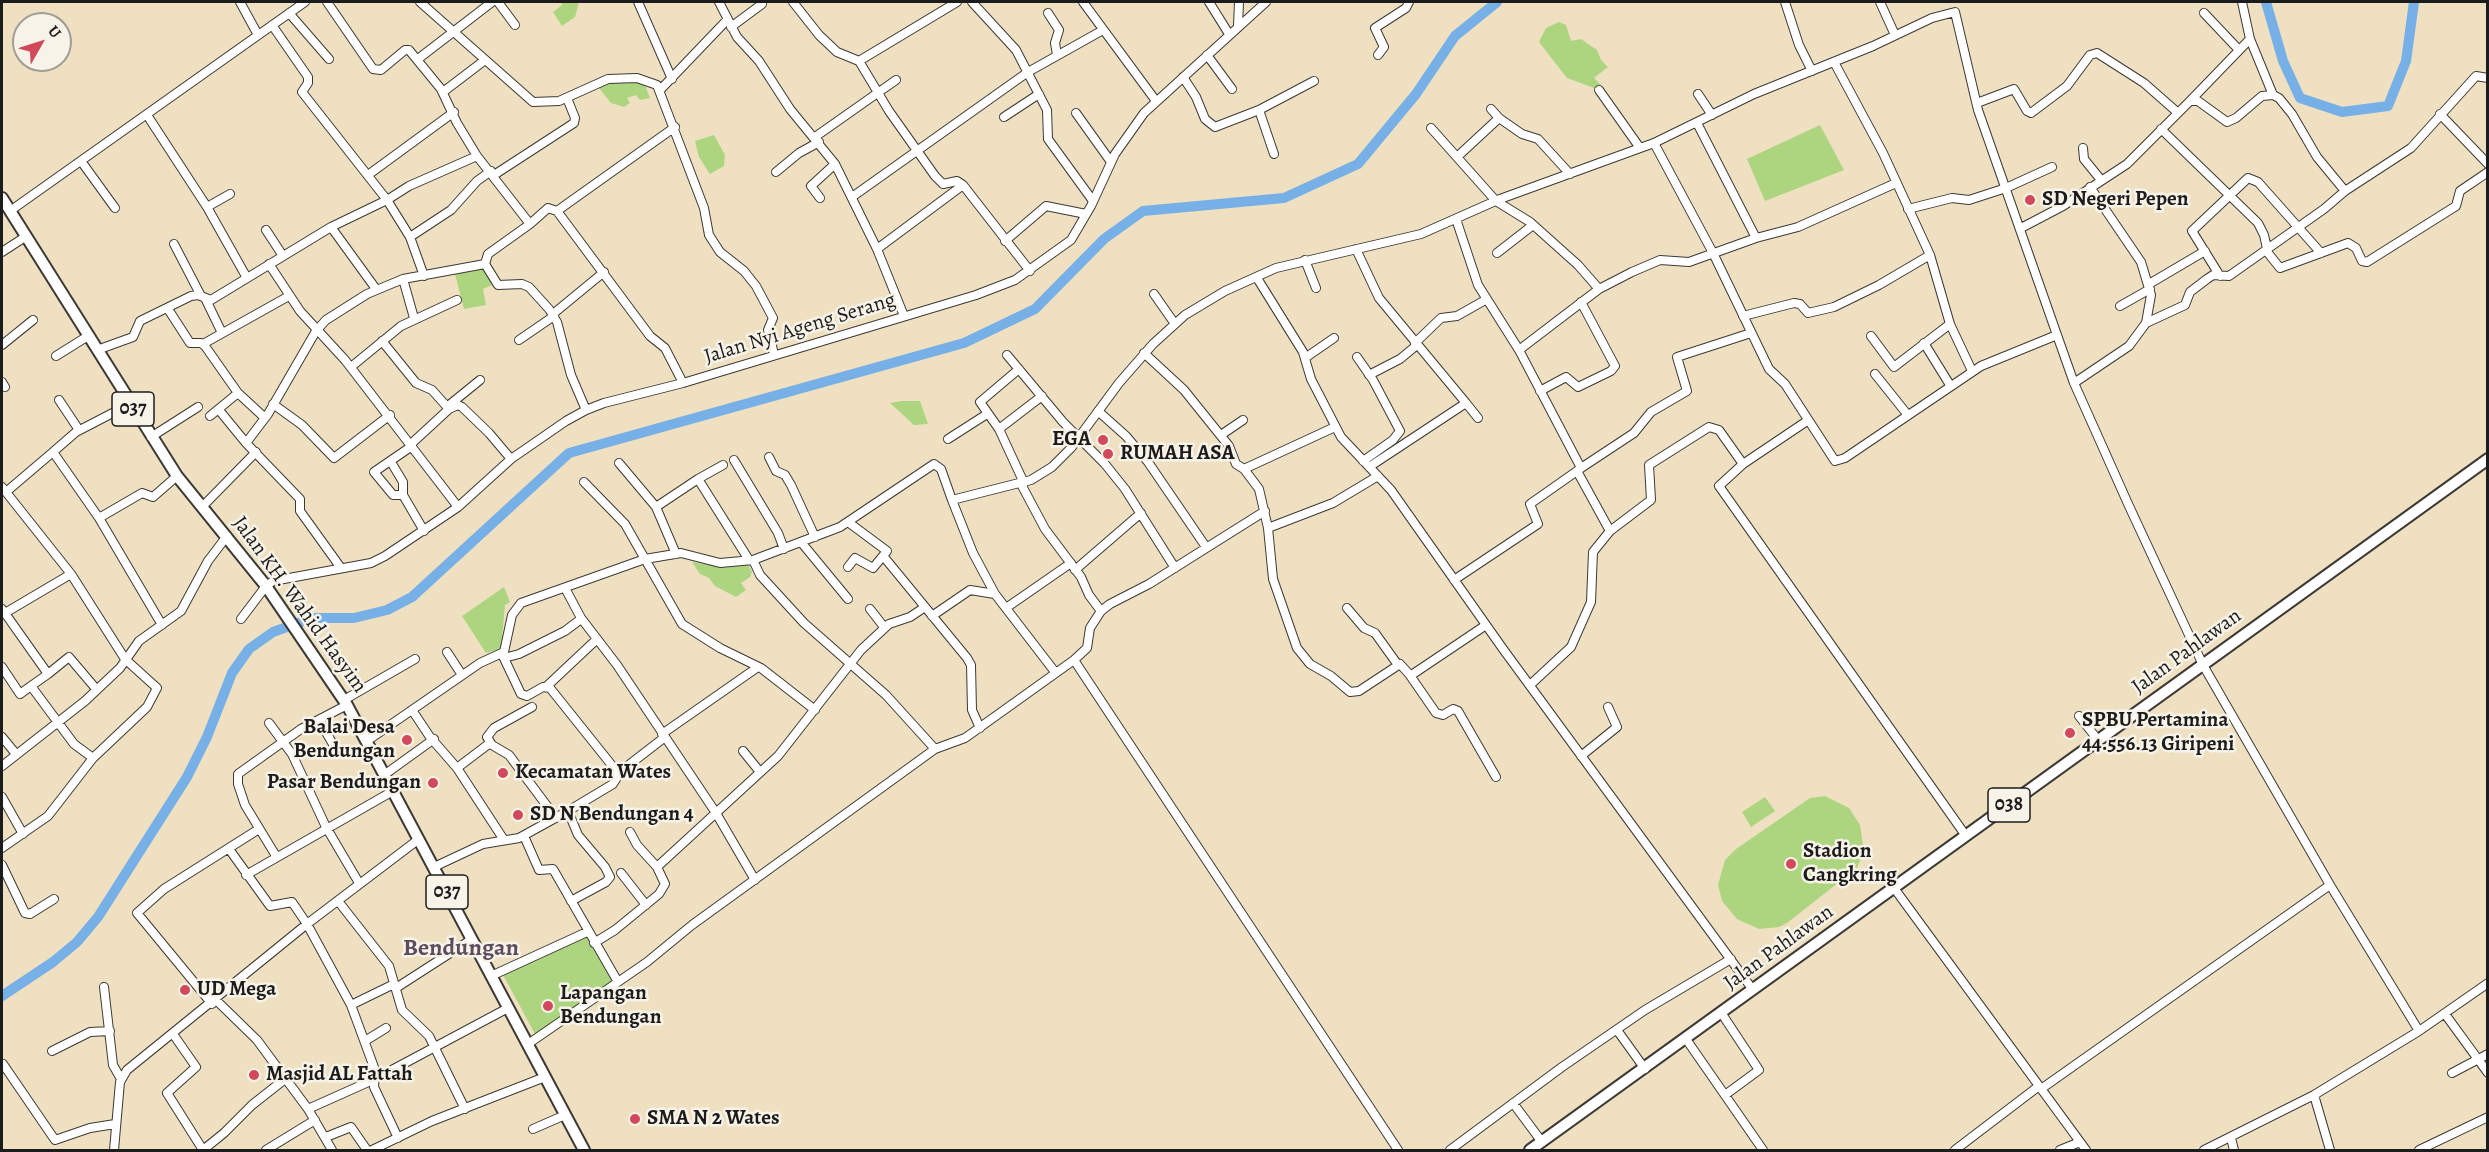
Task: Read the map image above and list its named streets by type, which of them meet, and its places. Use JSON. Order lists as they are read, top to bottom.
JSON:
{
  "streets": {
    "main road": [
      "037",
      "Jalan KH. Wahid Hasyim",
      "Jalan Pahlawan",
      "038"
    ],
    "street": ["Jalan Nyi Ageng Serang"]
  },
  "crossings": [
    ["Jalan Nyi Ageng Serang", "Jalan KH. Wahid Hasyim"]
  ],
  "districts": ["Bendungan"],
  "places": [
    "SD Negeri Pepen",
    "EGA",
    "RUMAH ASA",
    "SPBU Pertamina 44.556.13 Giripeni",
    "Balai Desa Bendungan",
    "Kecamatan Wates",
    "Pasar Bendungan",
    "SD N Bendungan 4",
    "Stadion Cangkring",
    "UD Mega",
    "Lapangan Bendungan",
    "Masjid AL Fattah",
    "SMA N 2 Wates"
  ],
  "north": "top right"
}
